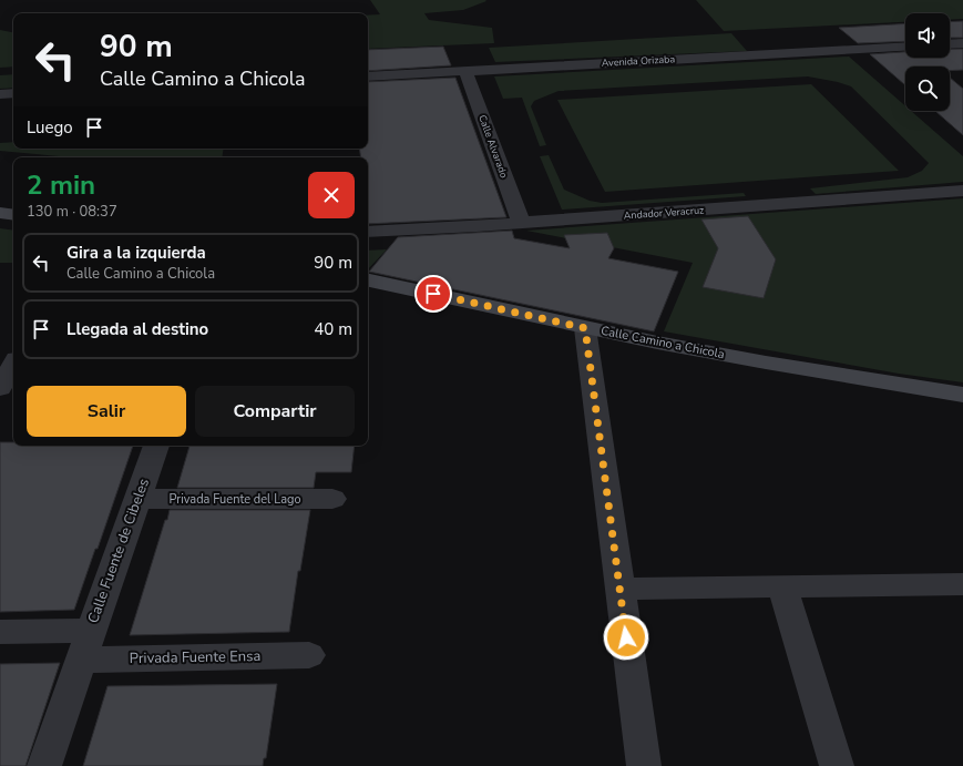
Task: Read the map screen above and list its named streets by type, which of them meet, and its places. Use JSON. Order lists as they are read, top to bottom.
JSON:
{
  "streets": {
    "street": [
      "Avenida Orizaba",
      "Calle Alvarado",
      "Andador Veracruz",
      "Calle Camino a Chicola",
      "Privada Fuente del Lago",
      "Calle Fuente de Cibeles",
      "Privada Fuente Ensa"
    ]
  },
  "crossings": [
    ["Avenida Orizaba", "Calle Alvarado"],
    ["Calle Alvarado", "Andador Veracruz"],
    ["Privada Fuente del Lago", "Calle Fuente de Cibeles"],
    ["Calle Fuente de Cibeles", "Privada Fuente Ensa"]
  ],
  "page": {
    "turn": ["90 m", "Calle Camino a Chicola"],
    "then": "Luego",
    "heading": ["2 min", "130 m · 08:37"],
    "list": [
      {
        "name": "Gira a la izquierda",
        "note": "Calle Camino a Chicola",
        "value": "90 m"
      },
      {
        "name": "Llegada al destino",
        "value": "40 m"
      }
    ],
    "buttons": ["Salir", "Compartir"]
  }
}
